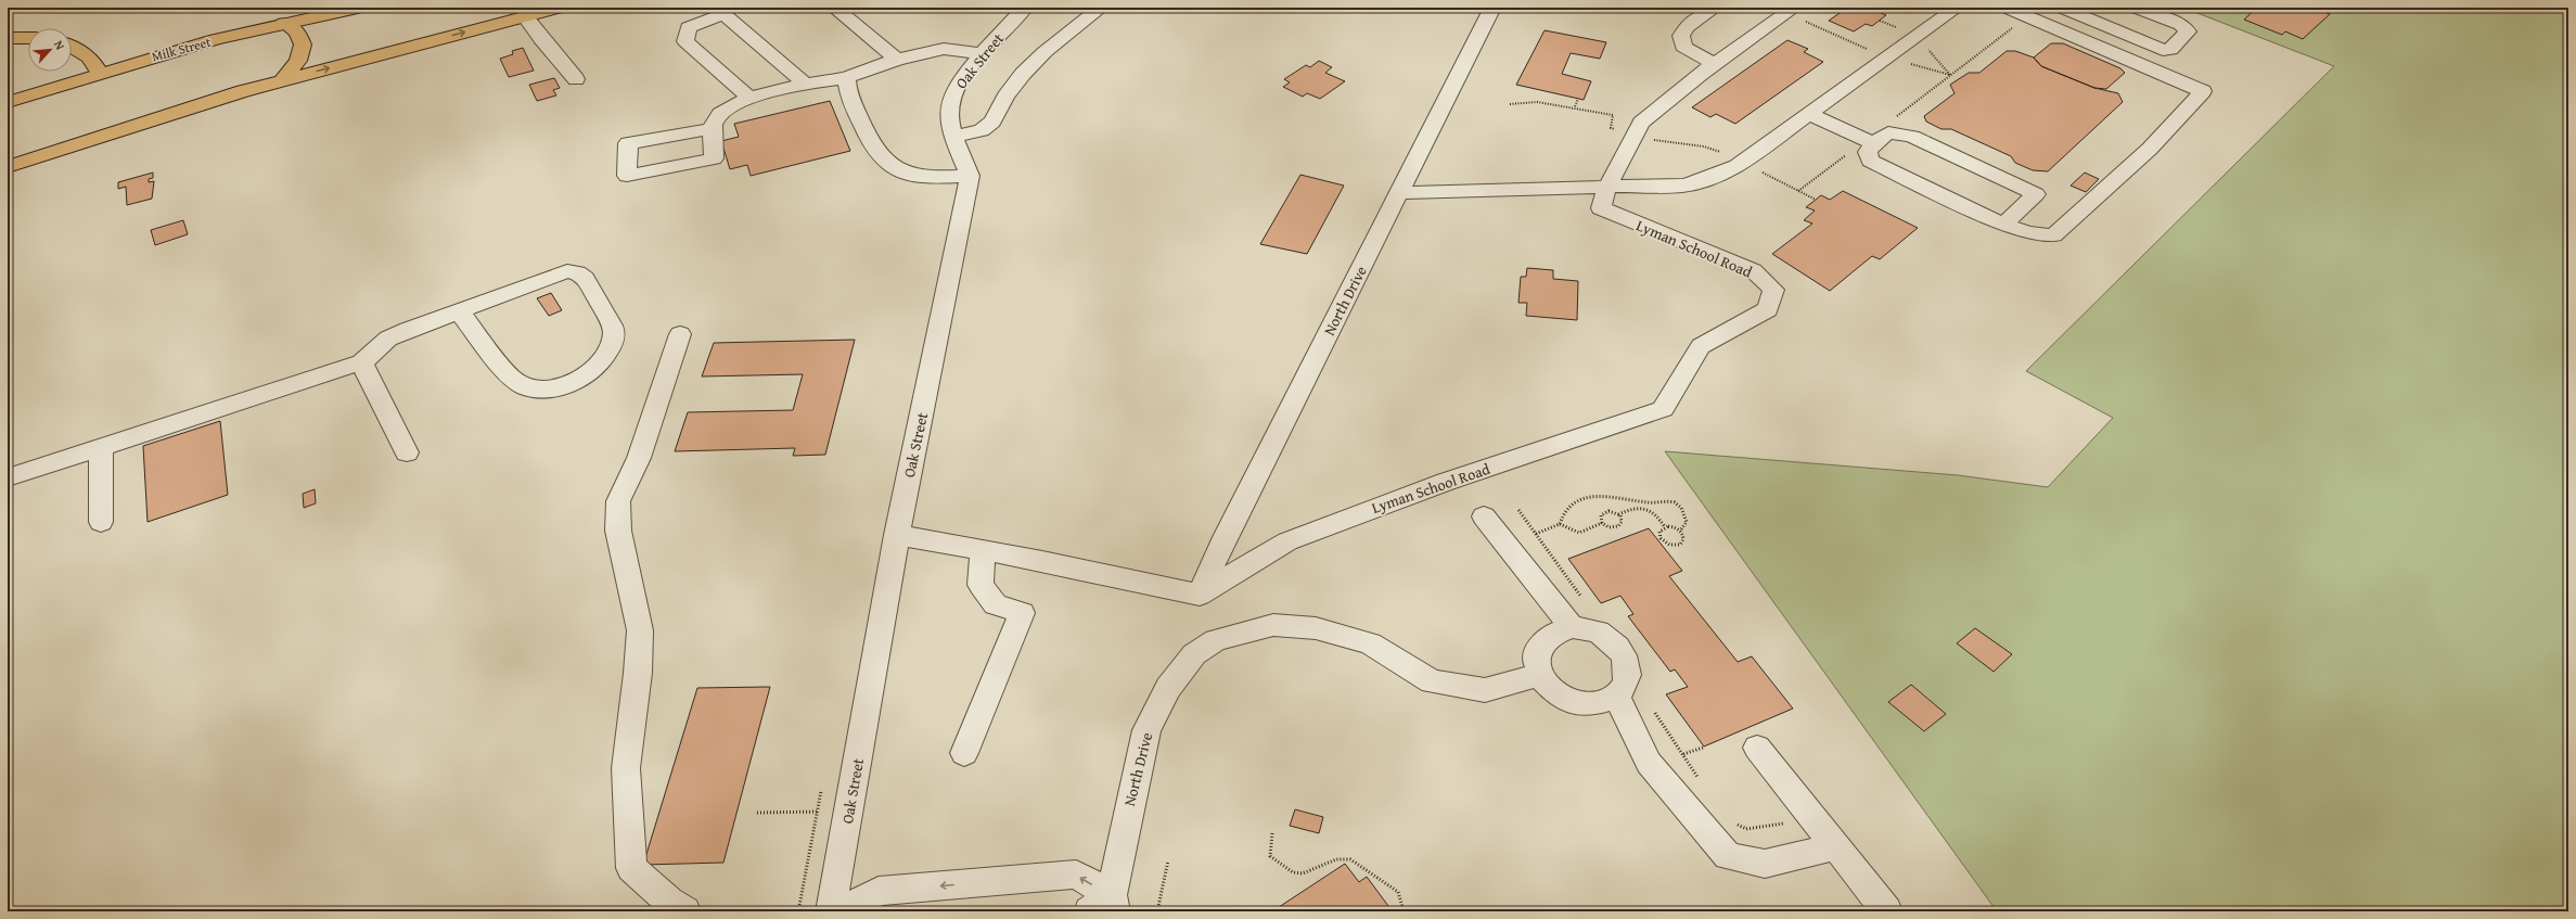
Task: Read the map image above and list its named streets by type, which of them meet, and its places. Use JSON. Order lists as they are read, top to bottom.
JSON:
{
  "streets": {
    "main road": ["Milk Street"],
    "street": ["Oak Street", "Lyman School Road", "North Drive"]
  },
  "crossings": [
    ["Lyman School Road", "North Drive"]
  ],
  "north": "top right"
}
